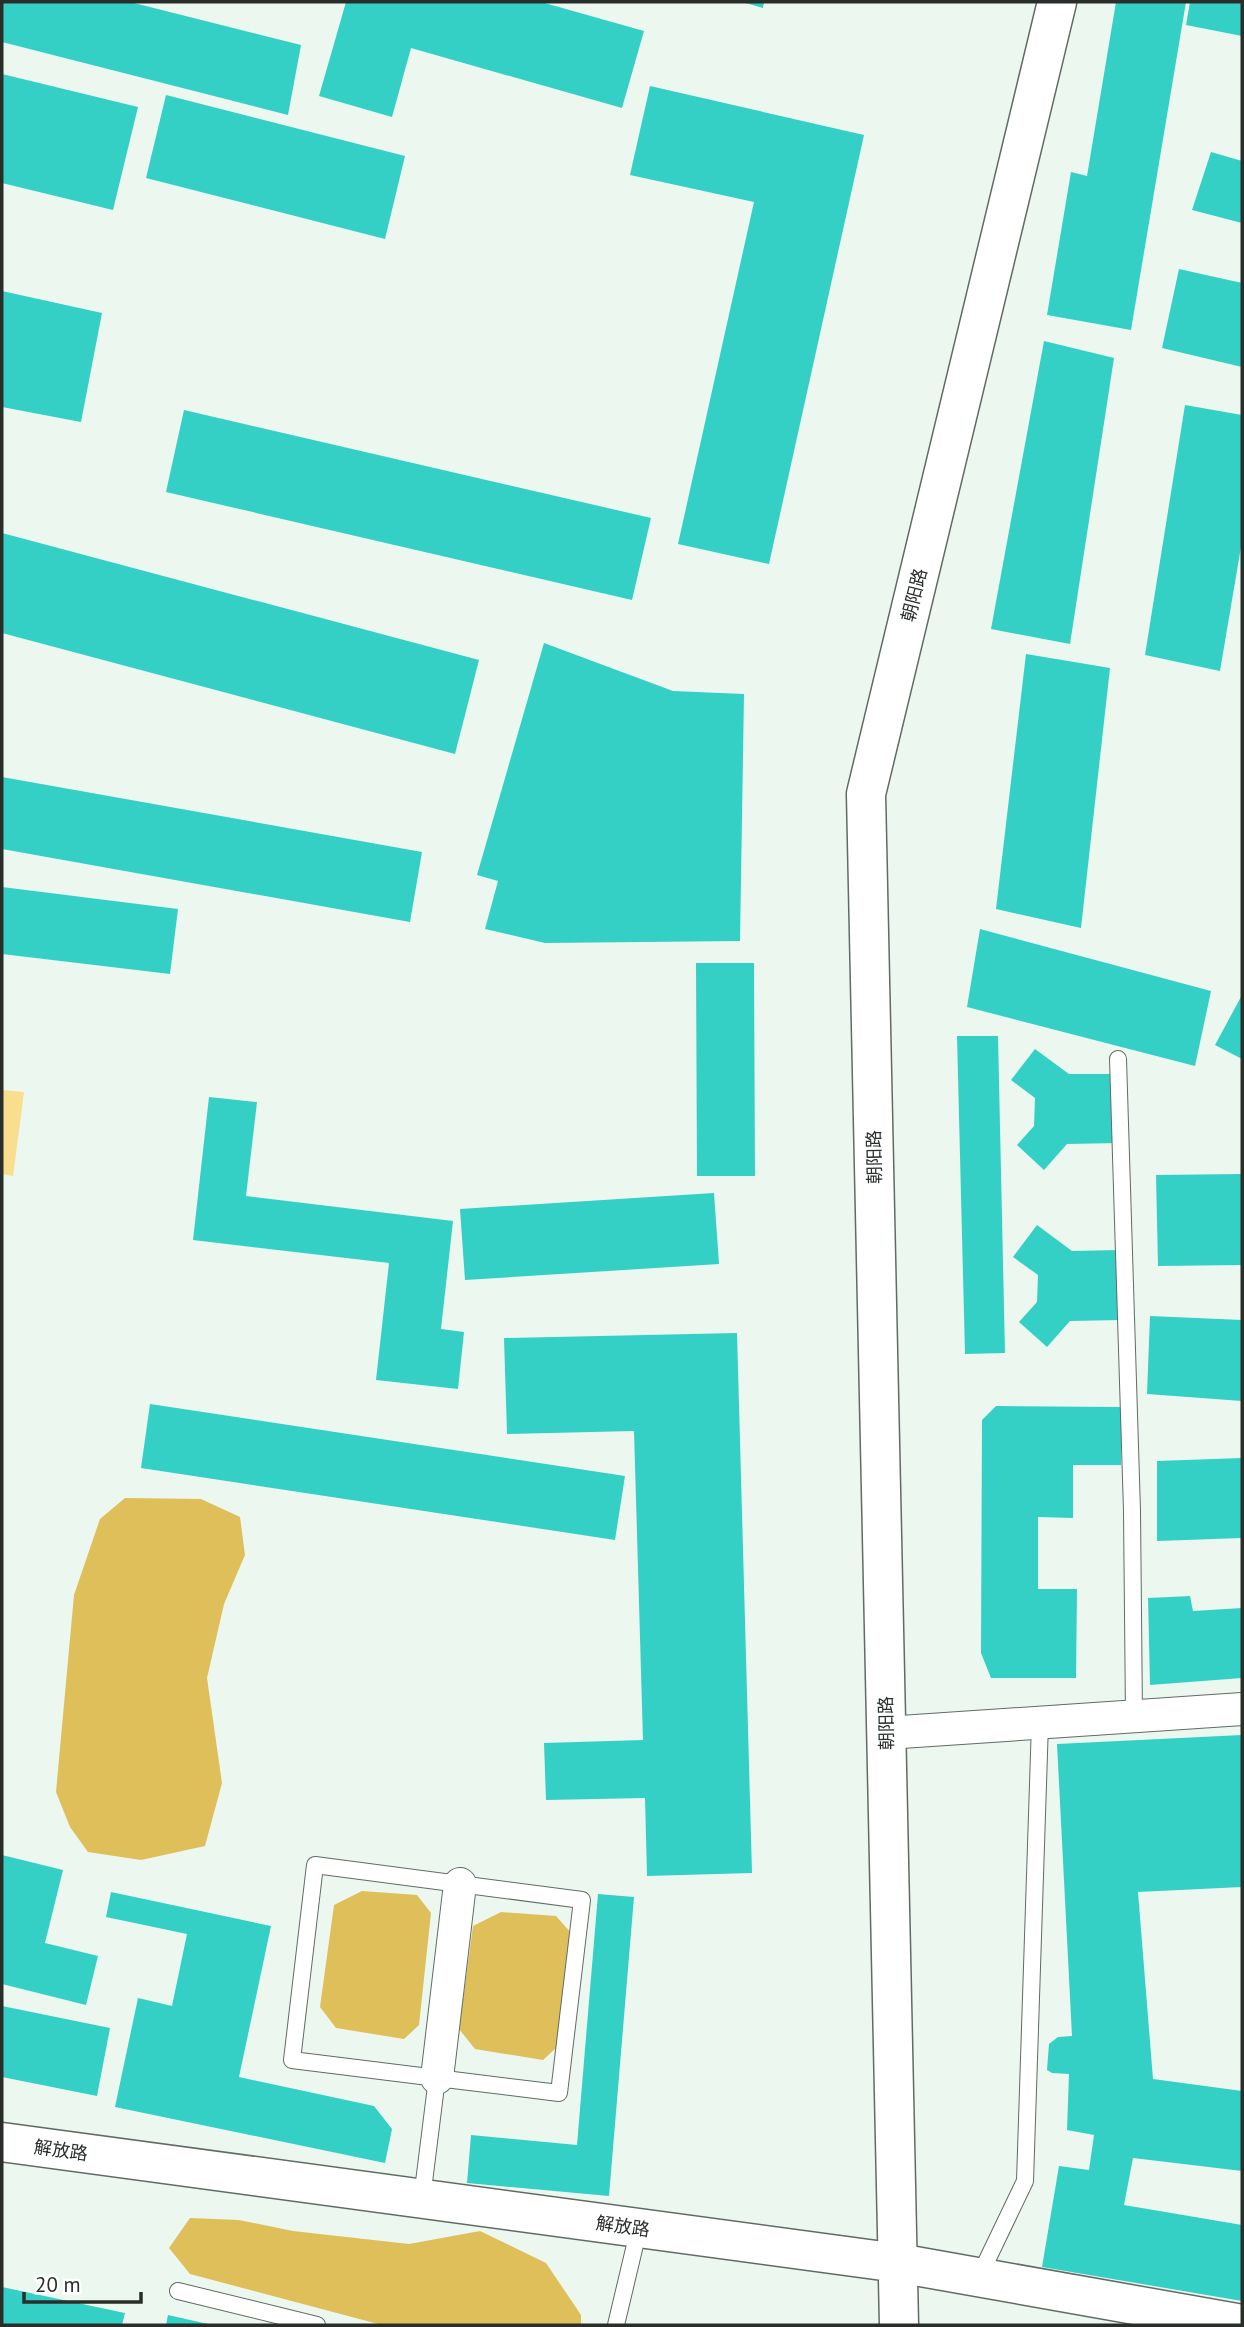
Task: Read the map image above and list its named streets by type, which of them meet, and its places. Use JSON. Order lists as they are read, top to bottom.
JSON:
{
  "streets": {
    "main road": ["朝阳路", "解放路"]
  },
  "crossings": [
    ["朝阳路", "解放路"]
  ],
  "scale_bar": "20 m"
}
